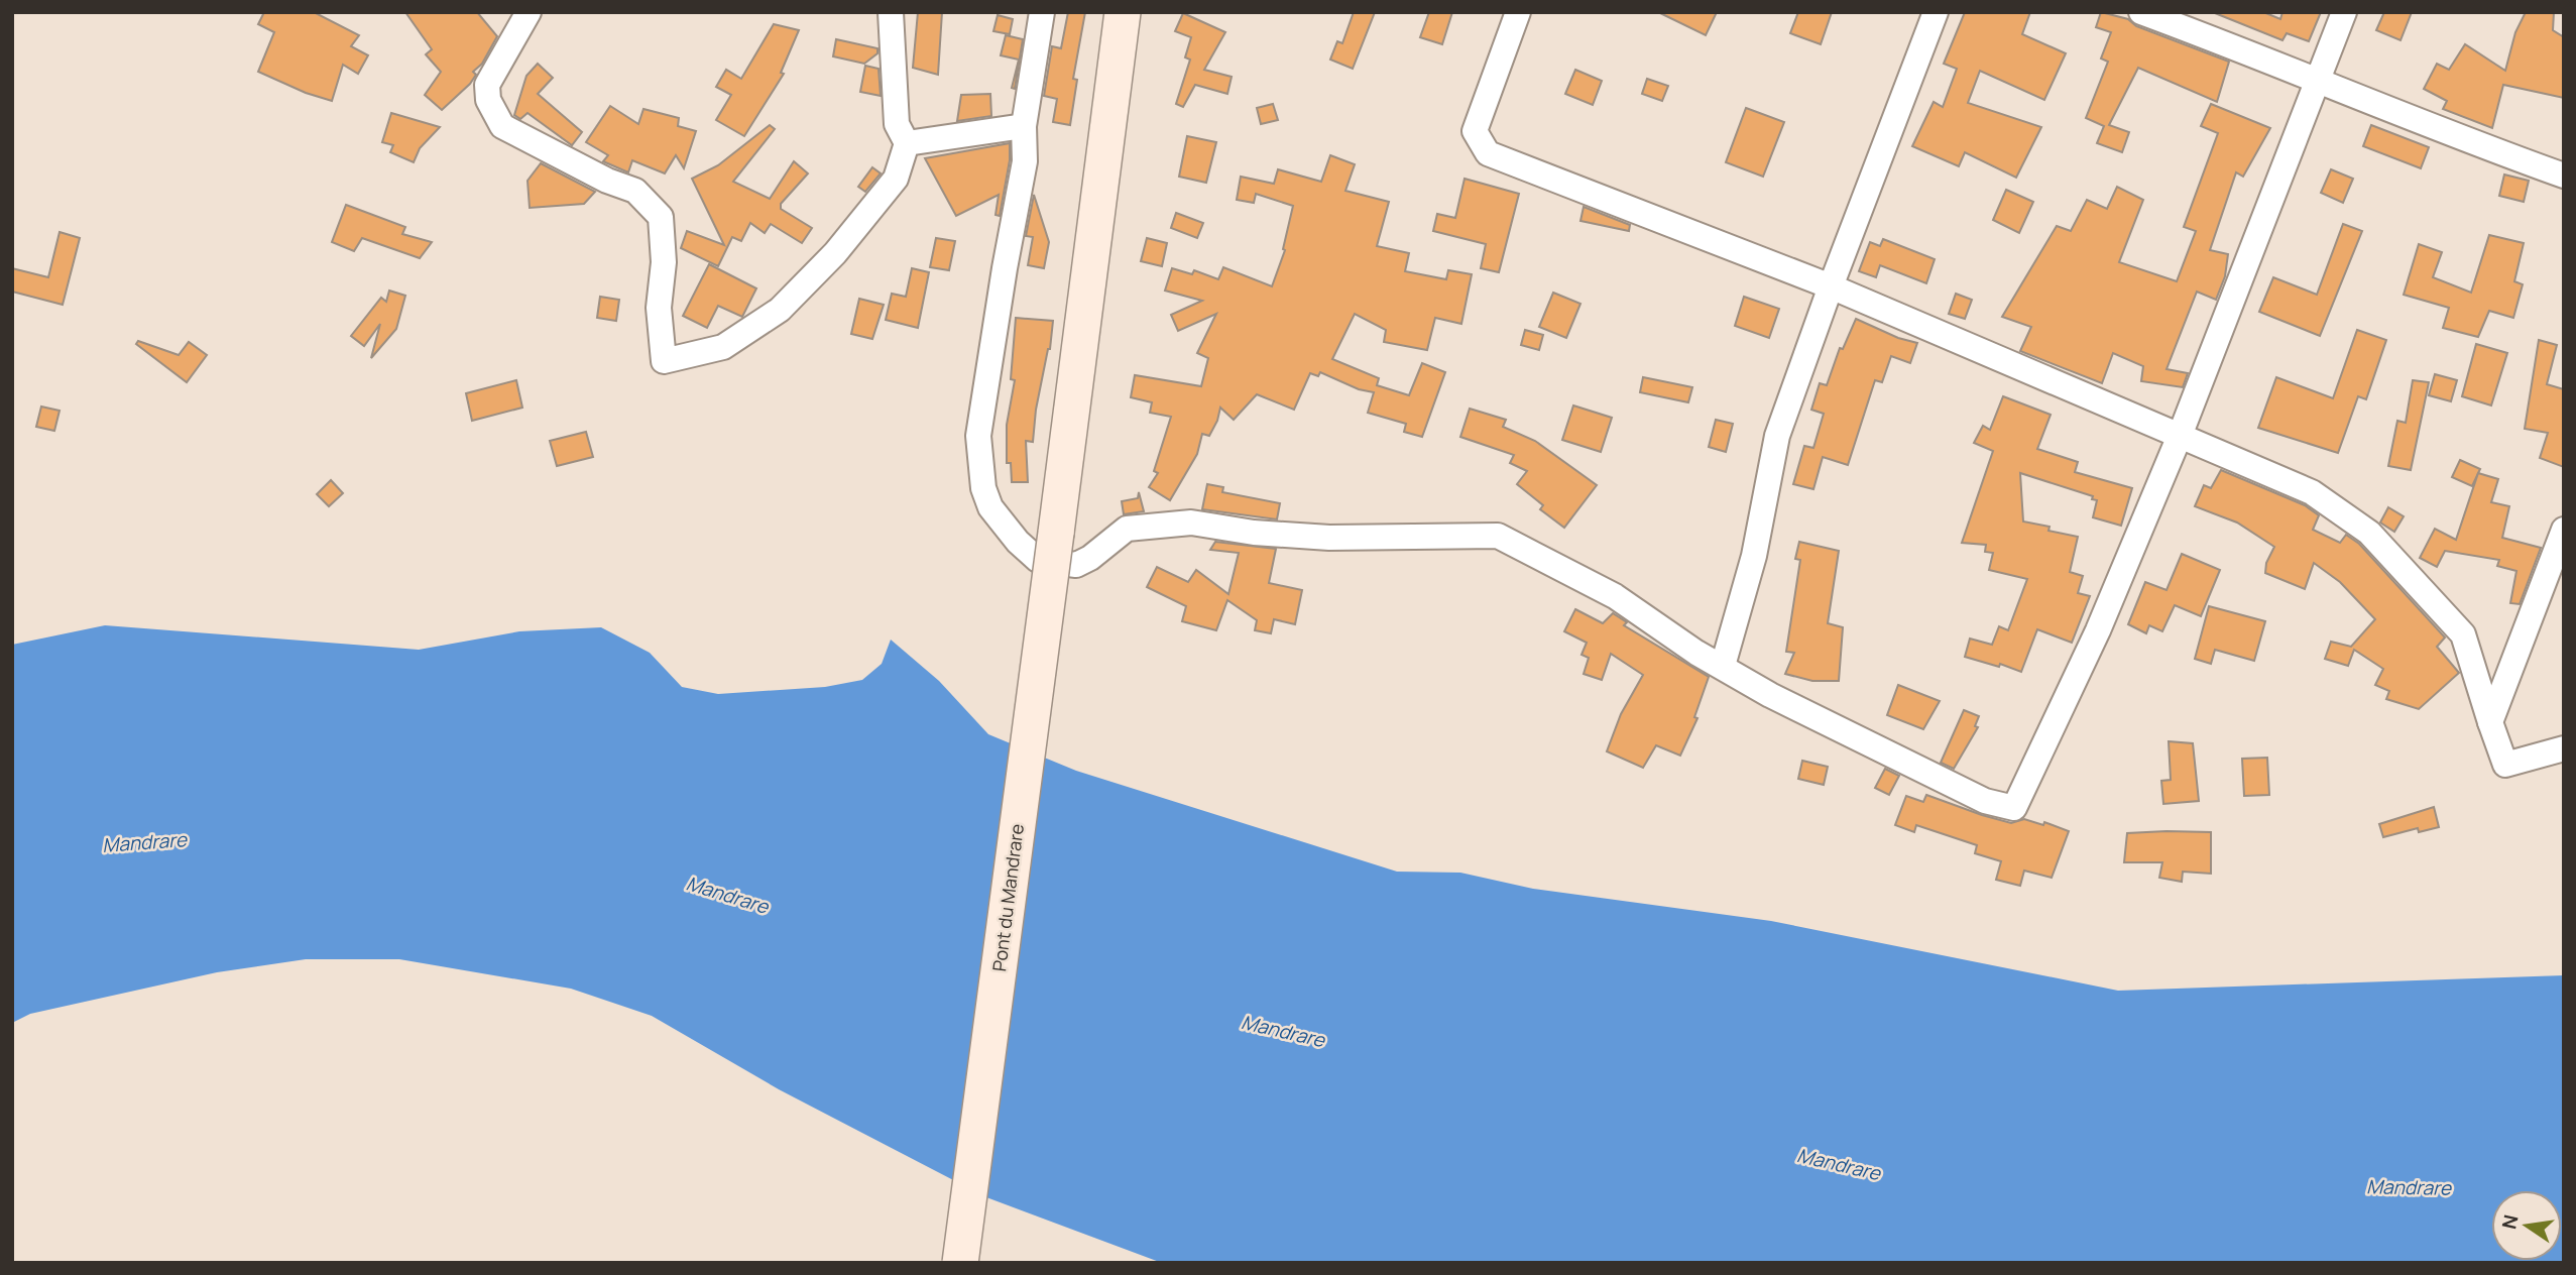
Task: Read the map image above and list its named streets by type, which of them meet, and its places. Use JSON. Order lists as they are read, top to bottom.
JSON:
{
  "streets": {
    "main road": ["Pont du Mandrare"]
  },
  "water": ["Mandrare"],
  "north": "left"
}
